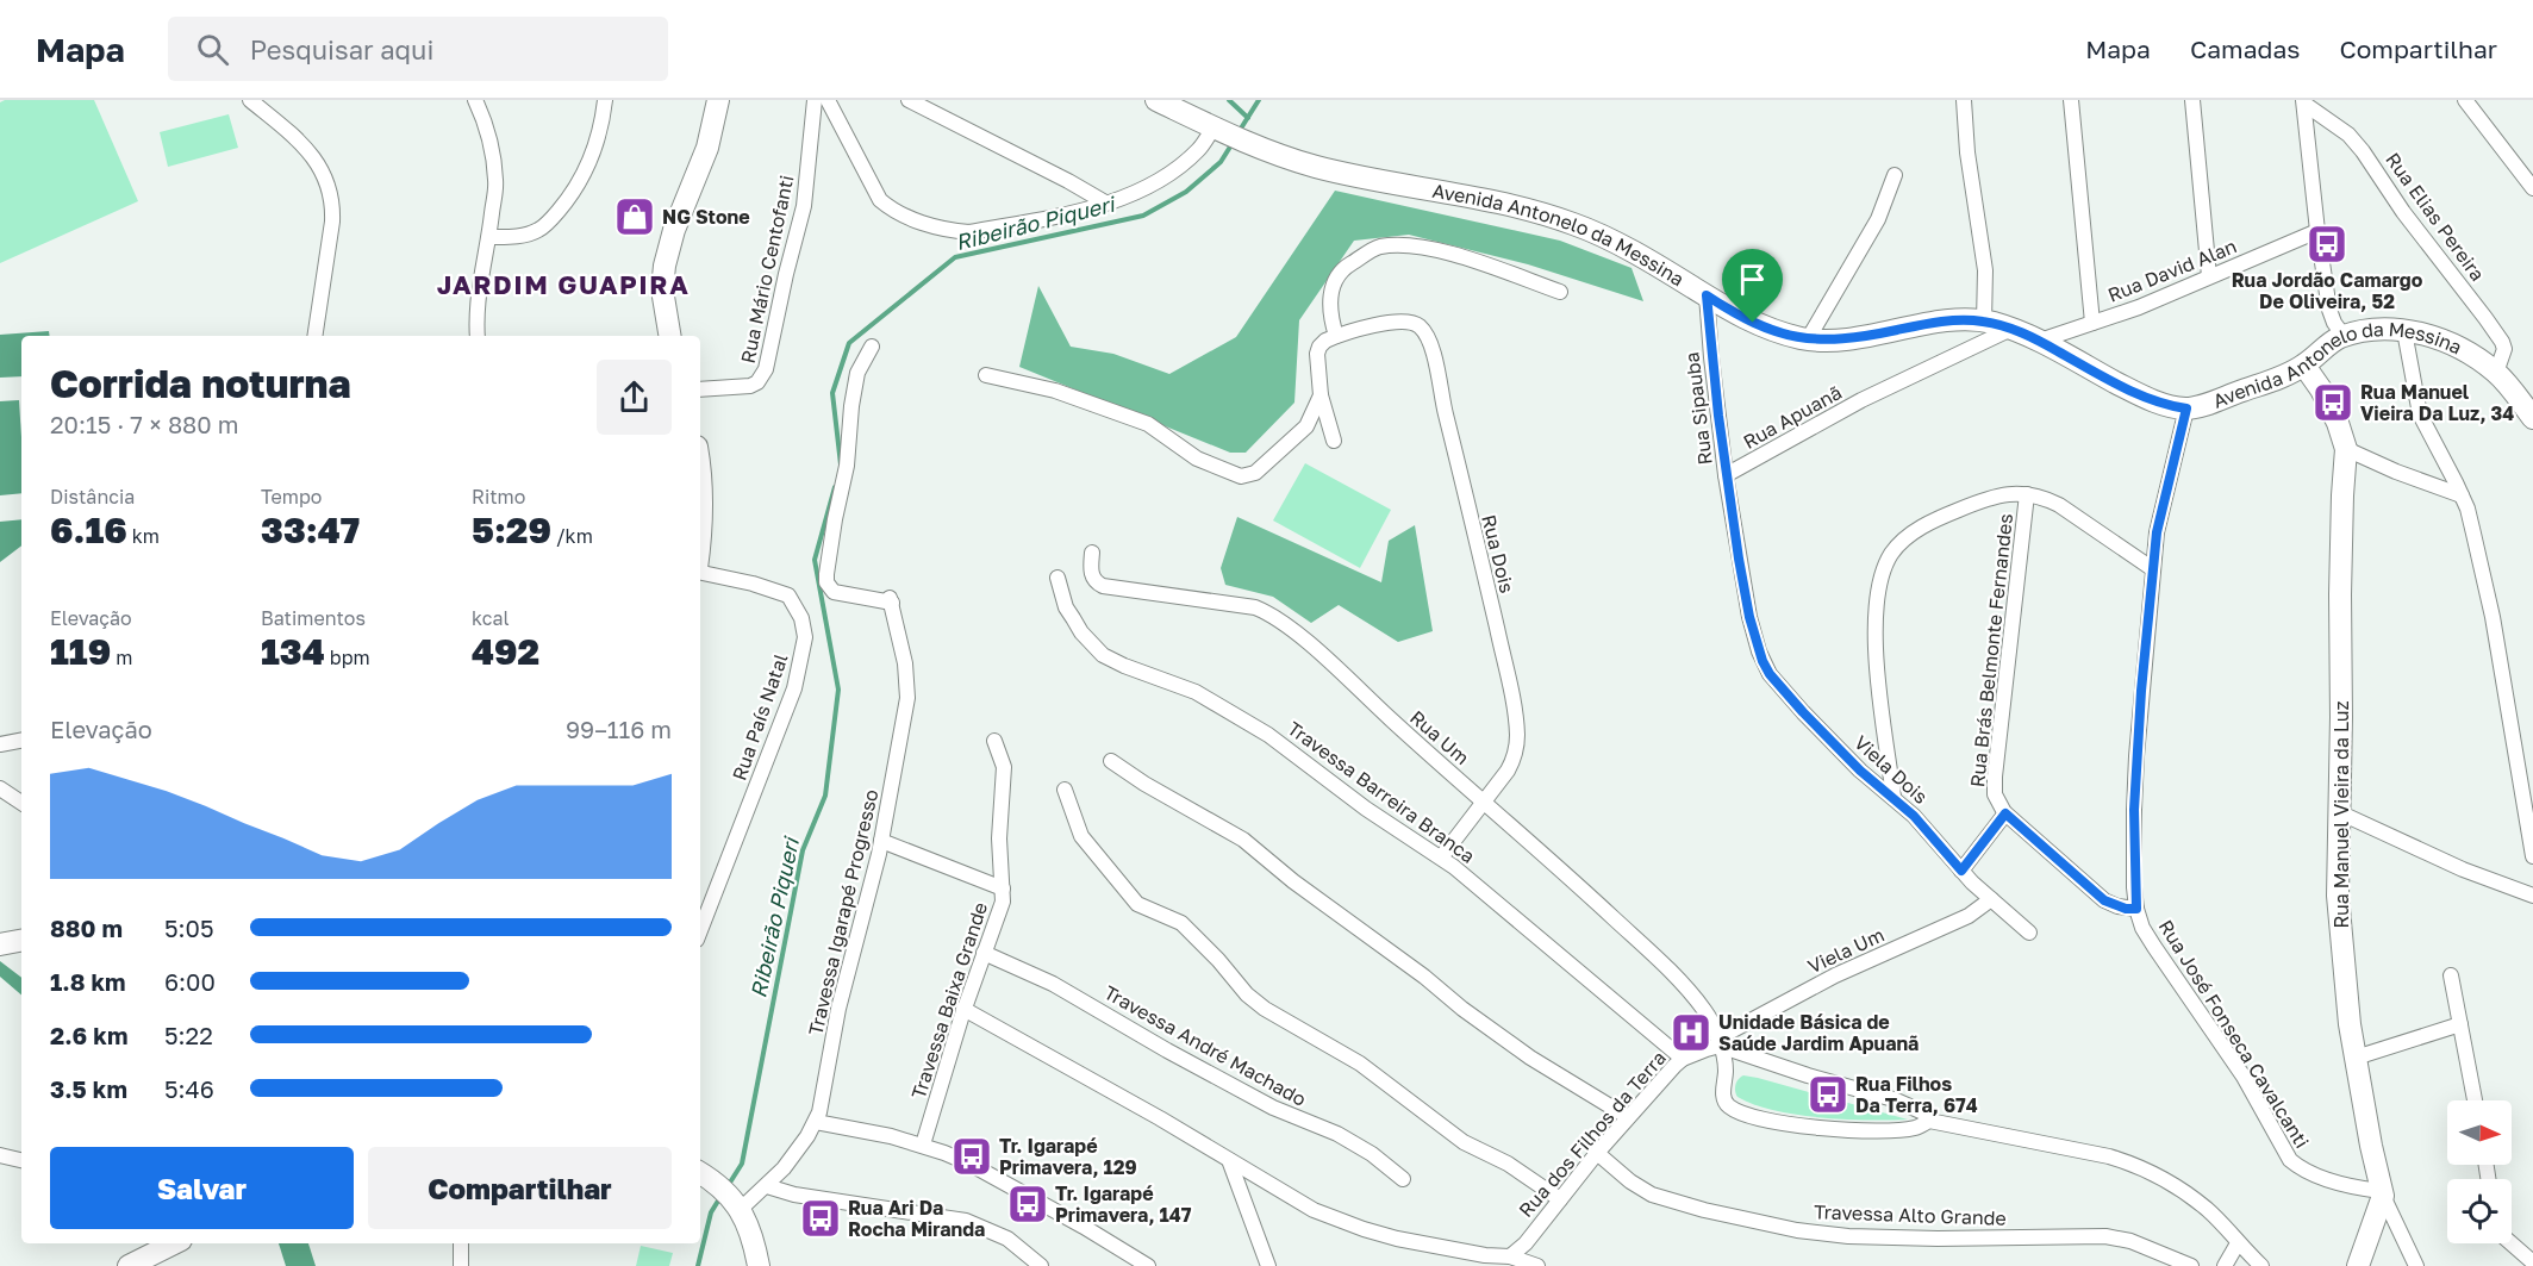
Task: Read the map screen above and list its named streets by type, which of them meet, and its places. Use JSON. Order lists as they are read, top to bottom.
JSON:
{
  "streets": {
    "street": [
      "Rua Elias Pereira",
      "Avenida Antonelo da Messina",
      "Rua Mário Centofanti",
      "Rua David Alan",
      "Rua Sipauba",
      "Rua Apuanã",
      "Rua Dois",
      "Rua Brás Belmonte Fernandes",
      "Rua País Natal",
      "Rua Um",
      "Viela Dois",
      "Travessa Barreira Branca",
      "Rua Manuel Vieira da Luz",
      "Travessa Igarapé Progresso",
      "Viela Um",
      "Travessa Baixa Grande",
      "Rua José Fonseca Cavalcanti",
      "Travessa André Machado",
      "Rua dos Filhos da Terra",
      "Travessa Alto Grande"
    ]
  },
  "crossings": [
    ["Rua Elias Pereira", "Avenida Antonelo da Messina"],
    ["Avenida Antonelo da Messina", "Rua David Alan"],
    ["Avenida Antonelo da Messina", "Rua Sipauba"],
    ["Avenida Antonelo da Messina", "Rua Apuanã"],
    ["Avenida Antonelo da Messina", "Rua Manuel Vieira da Luz"],
    ["Avenida Antonelo da Messina", "Rua José Fonseca Cavalcanti"],
    ["Rua Sipauba", "Rua Apuanã"],
    ["Rua Sipauba", "Viela Dois"],
    ["Rua Apuanã", "Viela Dois"],
    ["Rua Dois", "Rua Um"],
    ["Rua Dois", "Travessa Barreira Branca"],
    ["Rua Um", "Viela Um"],
    ["Rua Um", "Rua dos Filhos da Terra"],
    ["Viela Dois", "Viela Um"],
    ["Travessa Barreira Branca", "Rua dos Filhos da Terra"],
    ["Rua Manuel Vieira da Luz", "Rua José Fonseca Cavalcanti"],
    ["Viela Um", "Rua dos Filhos da Terra"],
    ["Travessa Baixa Grande", "Travessa André Machado"],
    ["Rua dos Filhos da Terra", "Travessa Alto Grande"]
  ],
  "districts": ["JARDIM GUAPIRA"],
  "water": ["Ribeirão Piqueri"],
  "places": {
    "shop": ["NG Stone"],
    "bus stop": [
      "Rua Jordão Camargo De Oliveira, 52",
      "Rua Manuel Vieira Da Luz, 34",
      "Rua Filhos Da Terra, 674",
      "Tr. Igarapé Primavera, 129",
      "Tr. Igarapé Primavera, 147",
      "Rua Ari Da Rocha Miranda"
    ],
    "hospital": ["Unidade Básica de Saúde Jardim Apuanã"]
  },
  "north": "right",
  "page": {
    "header": "Mapa",
    "search": "Pesquisar aqui",
    "nav": ["Mapa", "Camadas", "Compartilhar"],
    "heading": ["Corrida noturna", "20:15 · 7 × 880 m"],
    "stats": [
      ["Distância", "6.16 km"],
      ["Tempo", "33:47"],
      ["Ritmo", "5:29 /km"],
      ["Elevação", "119 m"],
      ["Batimentos", "134 bpm"],
      ["kcal", "492"]
    ],
    "chart": ["Elevação", "99–116 m"],
    "list": [
      {
        "name": "880 m",
        "note": "5:05"
      },
      {
        "name": "1.8 km",
        "note": "6:00"
      },
      {
        "name": "2.6 km",
        "note": "5:22"
      },
      {
        "name": "3.5 km",
        "note": "5:46"
      }
    ],
    "buttons": ["Salvar", "Compartilhar"]
  }
}
